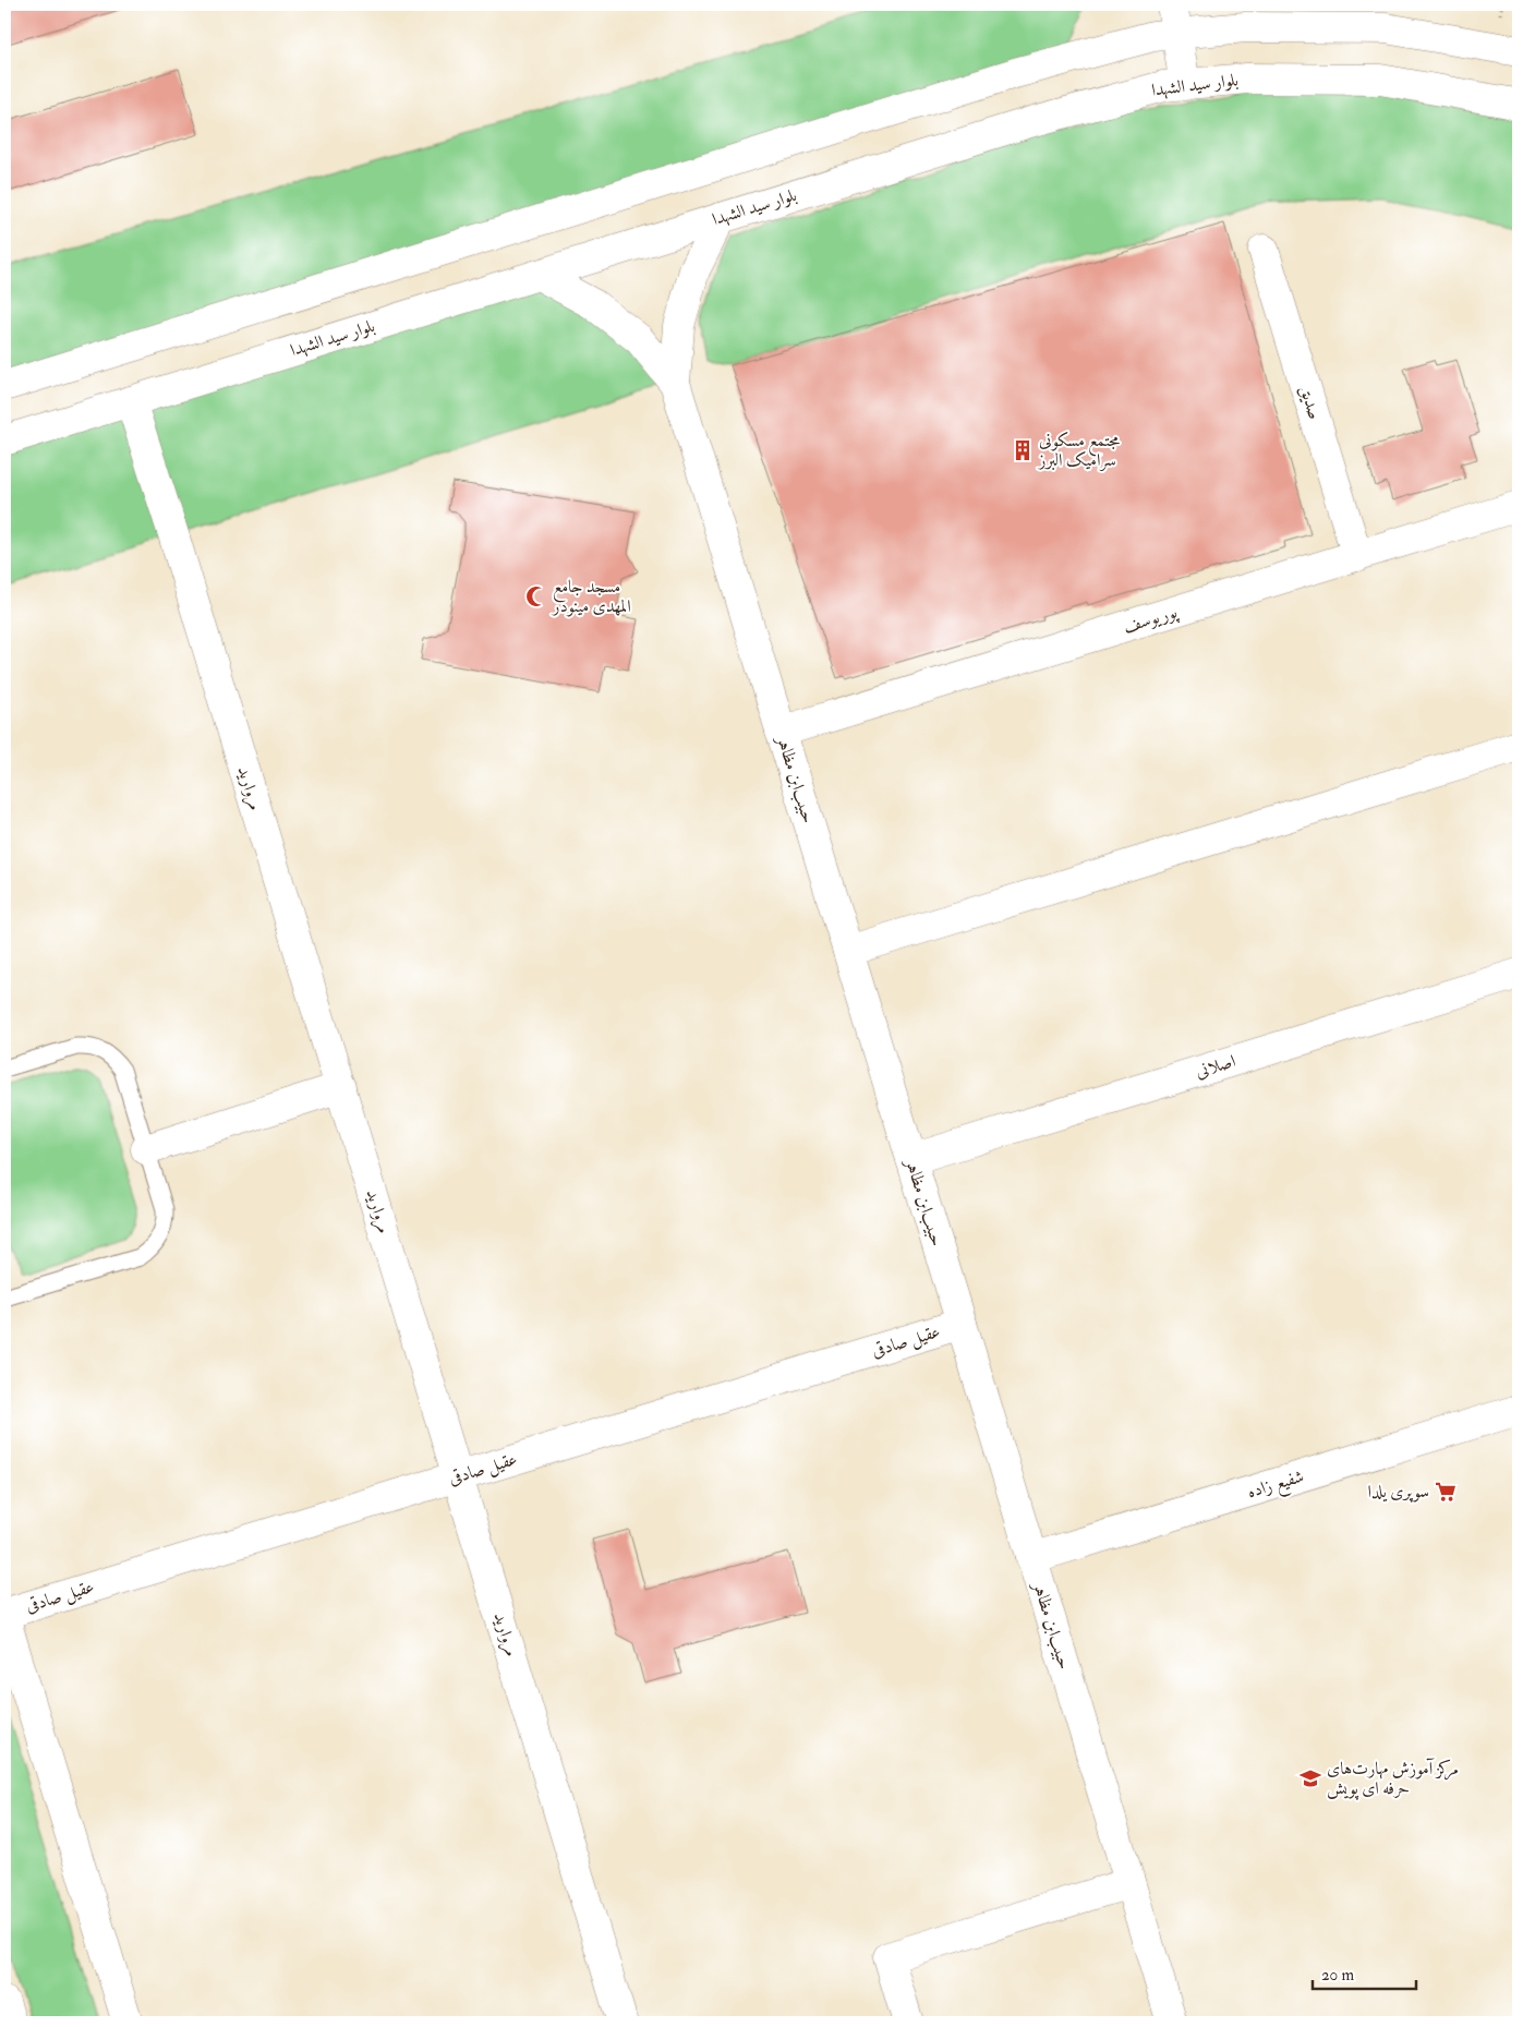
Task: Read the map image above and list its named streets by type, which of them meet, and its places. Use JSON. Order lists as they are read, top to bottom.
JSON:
{
  "streets": {
    "street": [
      "بلوار سید الشهدا",
      "صدیق",
      "پوریوسف",
      "حبیب‌ابن مظاهر",
      "مروارید",
      "اصلانی",
      "عقیل صادقی",
      "شفیع زاده"
    ]
  },
  "crossings": [
    ["بلوار سید الشهدا", "مروارید"],
    ["صدیق", "پوریوسف"],
    ["پوریوسف", "حبیب‌ابن مظاهر"],
    ["حبیب‌ابن مظاهر", "اصلانی"],
    ["حبیب‌ابن مظاهر", "عقیل صادقی"],
    ["حبیب‌ابن مظاهر", "شفیع زاده"],
    ["مروارید", "عقیل صادقی"]
  ],
  "places": {
    "building": ["مجتمع مسکونی سرامیک البرز"],
    "mosque": ["مسجد جامع المهدی مینودر"],
    "supermarket": ["سوپری یلدا"],
    "school or university": ["مرکز آموزش مهارت‌های حرفه ای پویش"]
  },
  "scale_bar": "20 m"
}
